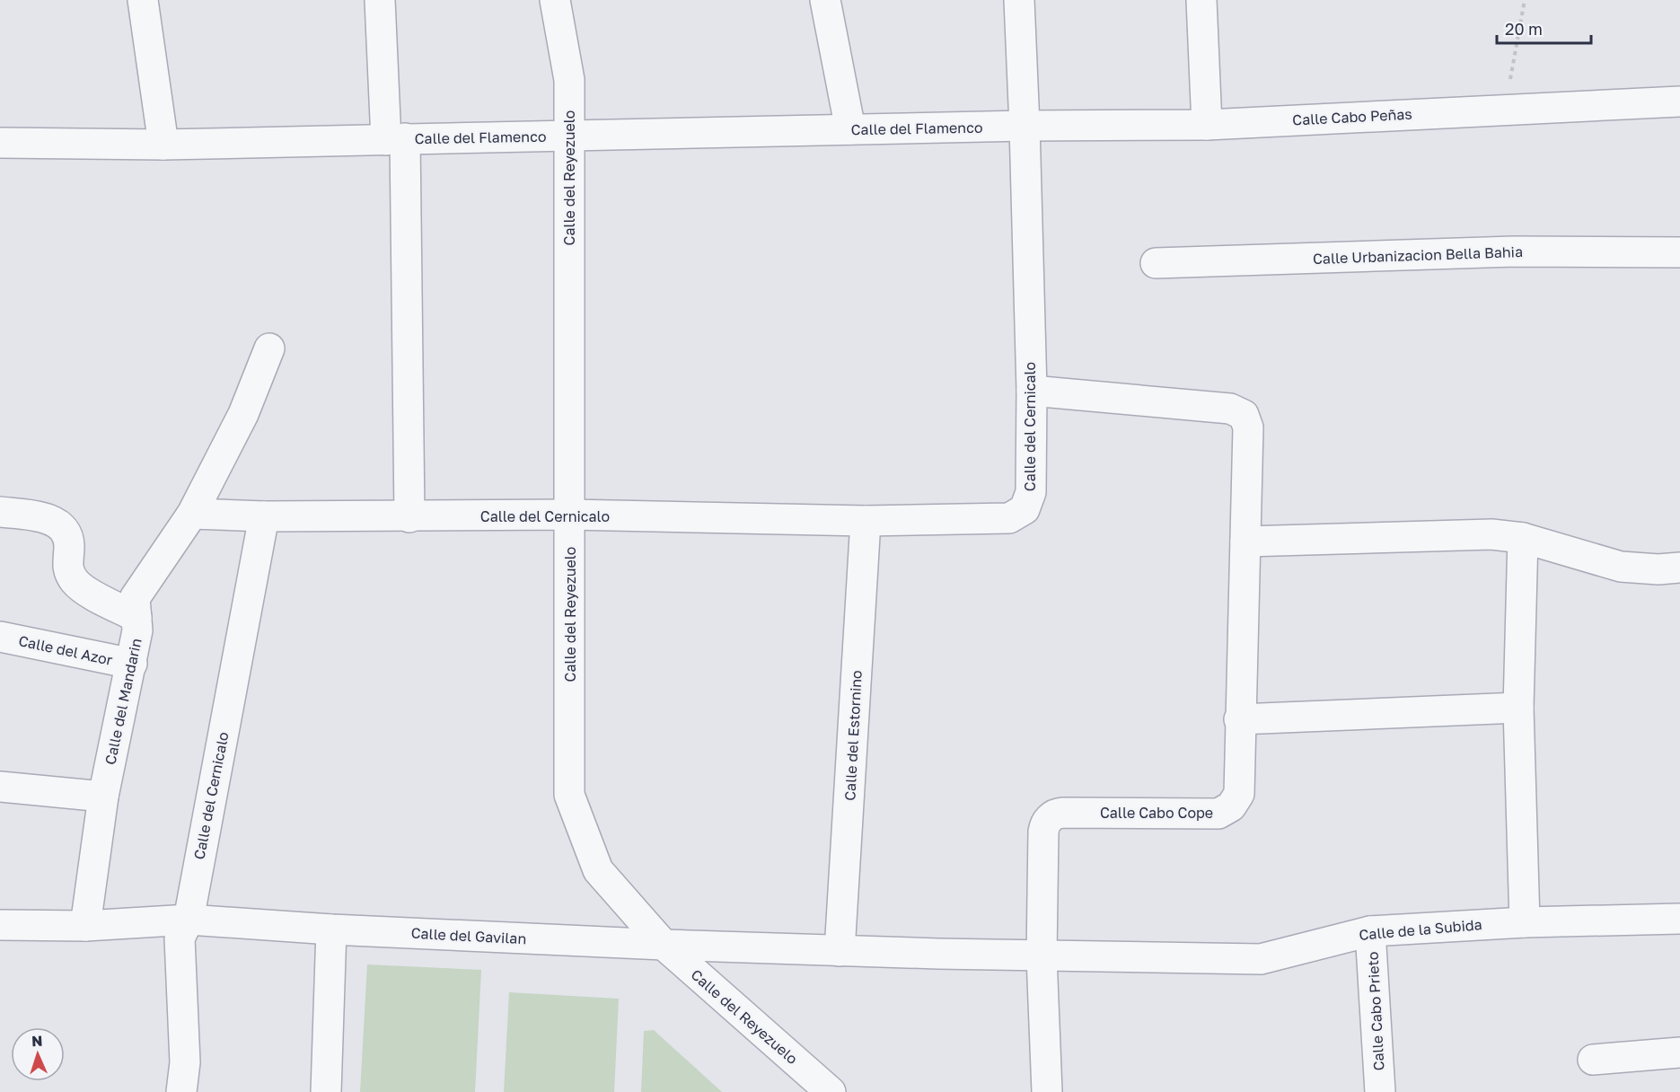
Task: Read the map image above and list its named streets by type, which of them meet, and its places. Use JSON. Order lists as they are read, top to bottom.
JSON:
{
  "streets": {
    "street": [
      "Calle Cabo Peñas",
      "Calle del Flamenco",
      "Calle del Reyezuelo",
      "Calle Urbanizacion Bella Bahia",
      "Calle del Cernicalo",
      "Calle del Azor",
      "Calle del Mandarin",
      "Calle del Estornino",
      "Calle Cabo Cope",
      "Calle de la Subida",
      "Calle del Gavilan",
      "Calle Cabo Prieto"
    ]
  },
  "crossings": [
    ["Calle Cabo Peñas", "Calle del Flamenco"],
    ["Calle Cabo Peñas", "Calle del Cernicalo"],
    ["Calle del Flamenco", "Calle del Reyezuelo"],
    ["Calle del Flamenco", "Calle del Cernicalo"],
    ["Calle del Reyezuelo", "Calle del Cernicalo"],
    ["Calle del Reyezuelo", "Calle del Gavilan"],
    ["Calle del Cernicalo", "Calle del Estornino"],
    ["Calle del Cernicalo", "Calle Cabo Cope"],
    ["Calle del Cernicalo", "Calle del Gavilan"],
    ["Calle del Azor", "Calle del Mandarin"],
    ["Calle del Mandarin", "Calle del Gavilan"],
    ["Calle del Estornino", "Calle del Gavilan"],
    ["Calle Cabo Cope", "Calle de la Subida"],
    ["Calle de la Subida", "Calle del Gavilan"],
    ["Calle de la Subida", "Calle Cabo Prieto"]
  ],
  "scale_bar": "20 m",
  "north": "top"
}
